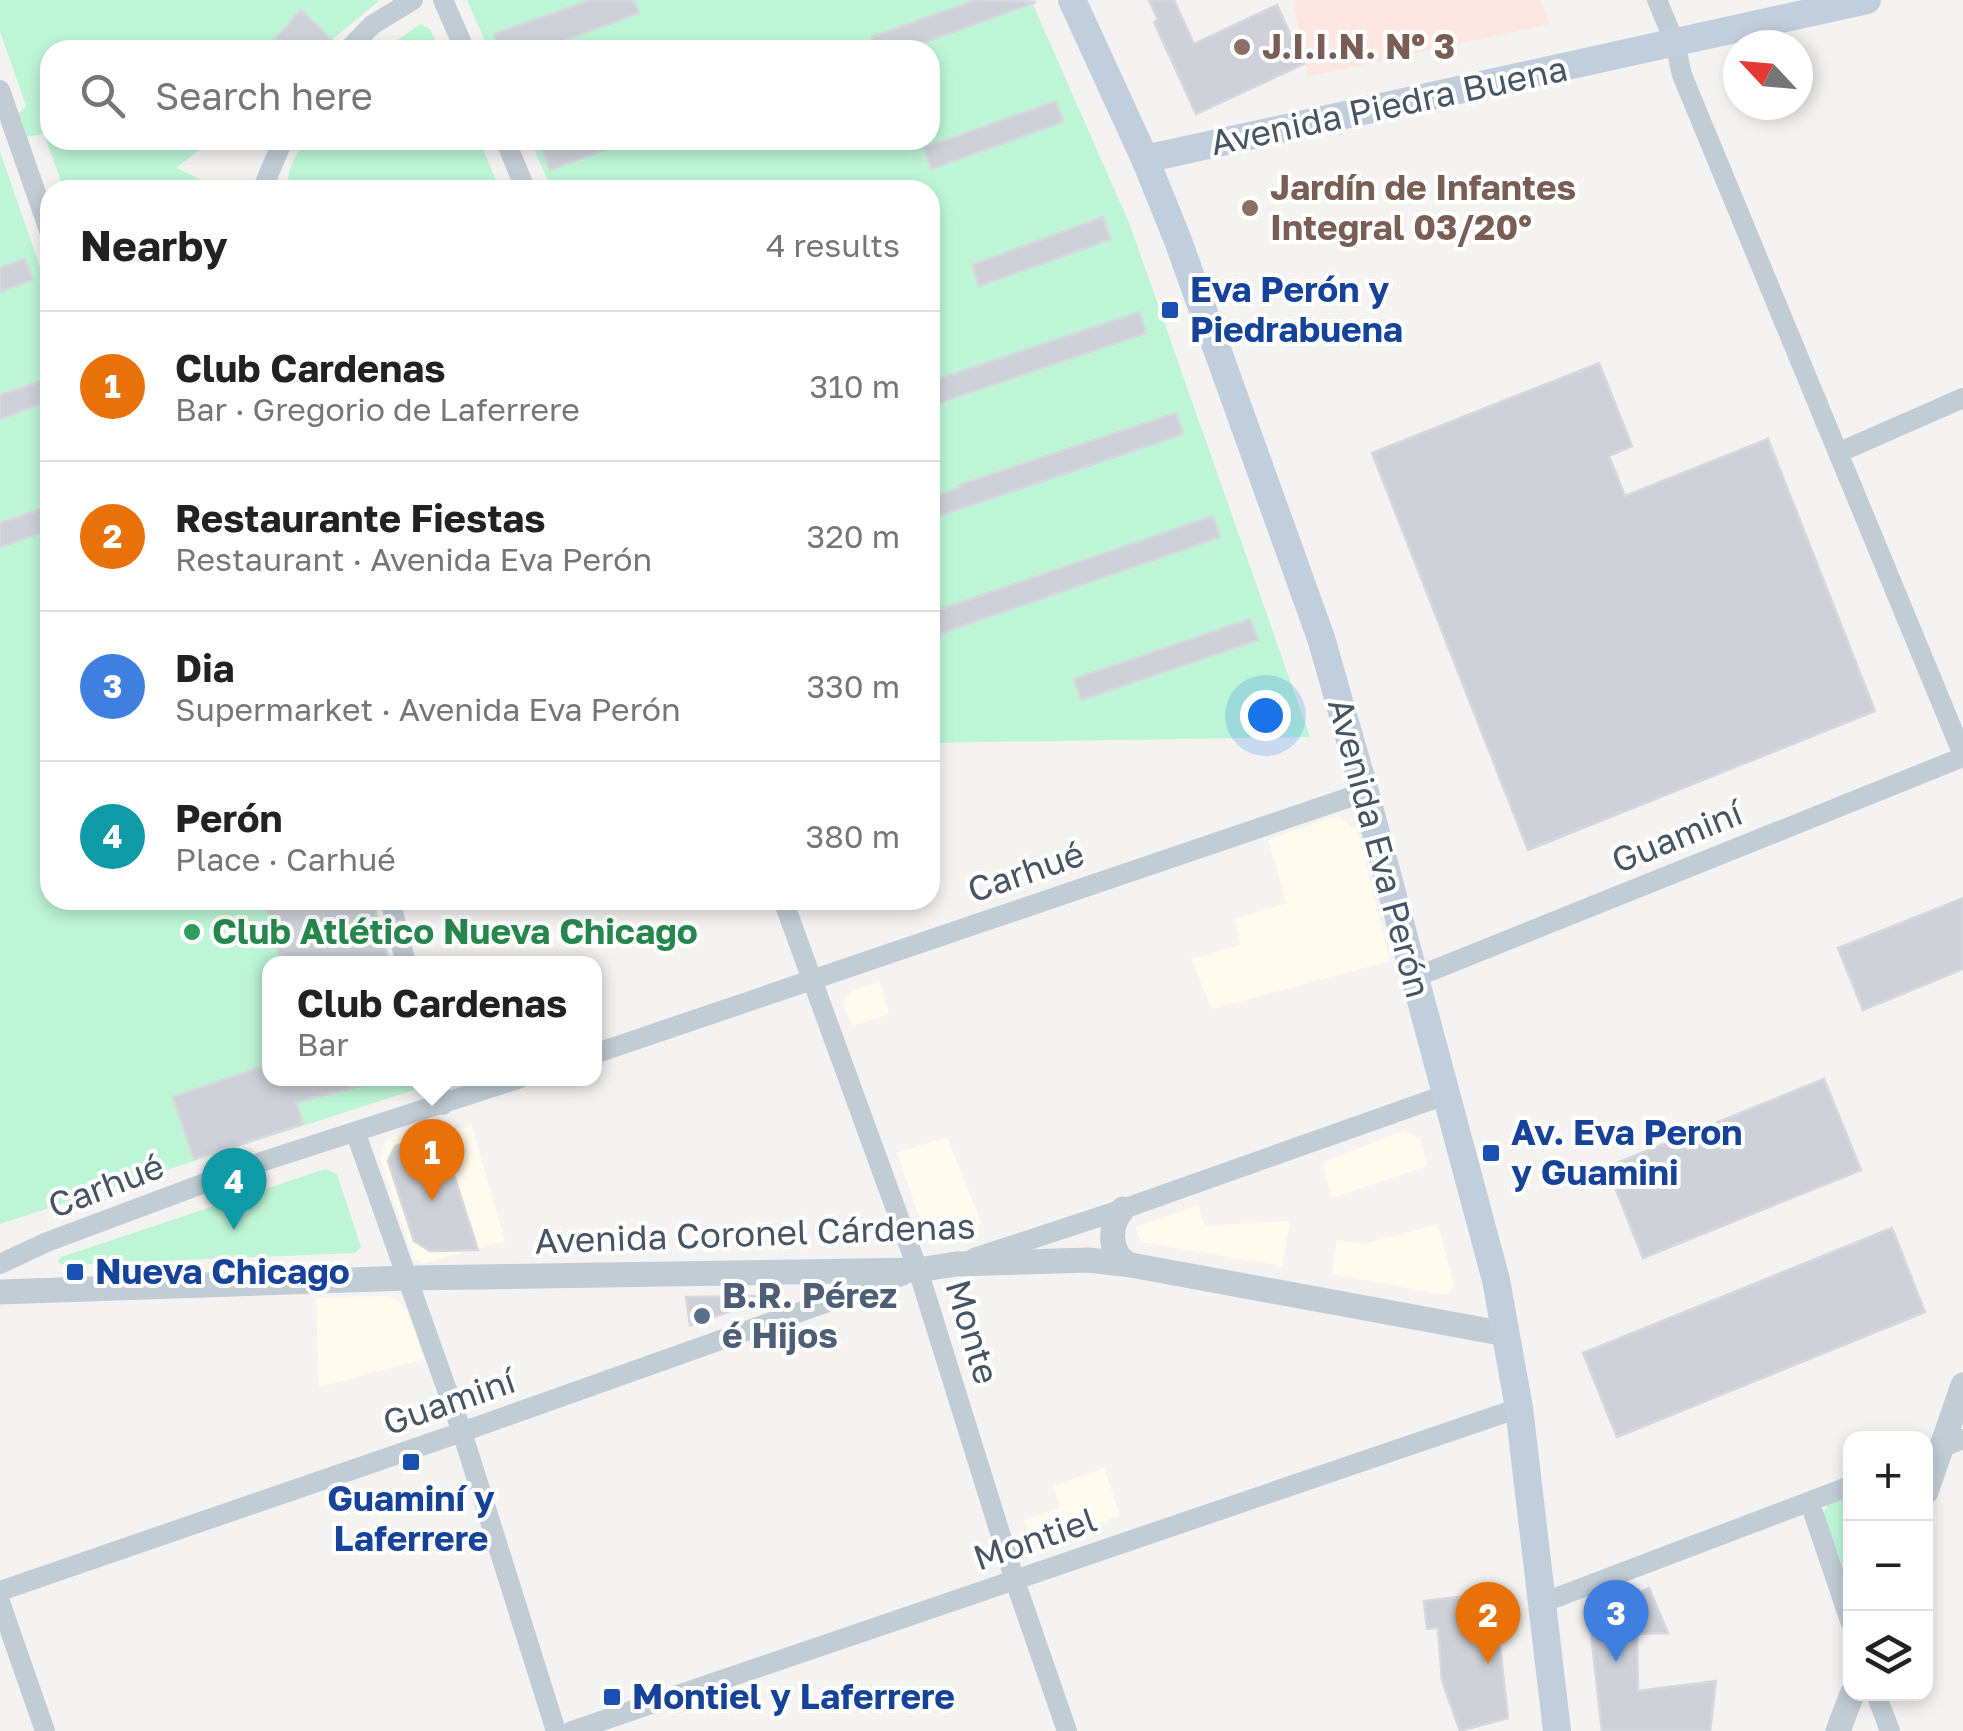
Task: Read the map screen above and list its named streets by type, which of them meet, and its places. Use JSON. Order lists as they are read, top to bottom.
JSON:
{
  "streets": {
    "main road": ["Avenida Piedra Buena", "Avenida Eva Perón"],
    "street": [
      "Guaminí",
      "Carhué",
      "Avenida Coronel Cárdenas",
      "Monte",
      "Montiel"
    ]
  },
  "crossings": [
    ["Avenida Piedra Buena", "Avenida Eva Perón"],
    ["Guaminí", "Avenida Eva Perón"],
    ["Guaminí", "Avenida Coronel Cárdenas"],
    ["Guaminí", "Monte"],
    ["Avenida Eva Perón", "Carhué"],
    ["Avenida Eva Perón", "Avenida Coronel Cárdenas"],
    ["Avenida Eva Perón", "Montiel"],
    ["Carhué", "Monte"],
    ["Avenida Coronel Cárdenas", "Monte"],
    ["Monte", "Montiel"]
  ],
  "places": {
    "other": [
      "J.I.I.N. Nº 3",
      "Jardín de Infantes Integral 03/20°",
      "Club Atlético Nueva Chicago",
      "B.R. Pérez é Hijos"
    ],
    "transit": [
      "Eva Perón y Piedrabuena",
      "Av. Eva Peron y Guamini",
      "Nueva Chicago",
      "Guaminí y Laferrere",
      "Montiel y Laferrere"
    ]
  },
  "north": "top left",
  "page": {
    "search": "Search here",
    "heading": ["Nearby", "4 results"],
    "list": [
      {
        "mark": "1",
        "name": "Club Cardenas",
        "note": "Bar · Gregorio de Laferrere",
        "value": "310 m"
      },
      {
        "mark": "2",
        "name": "Restaurante Fiestas",
        "note": "Restaurant · Avenida Eva Perón",
        "value": "320 m"
      },
      {
        "mark": "3",
        "name": "Dia",
        "note": "Supermarket · Avenida Eva Perón",
        "value": "330 m"
      },
      {
        "mark": "4",
        "name": "Perón",
        "note": "Place · Carhué",
        "value": "380 m"
      }
    ],
    "popup": ["Club Cardenas", "Bar"],
    "pins": [
      "1",
      "4",
      "3",
      "2"
    ],
    "map_buttons": ["+", "−"]
  }
}
